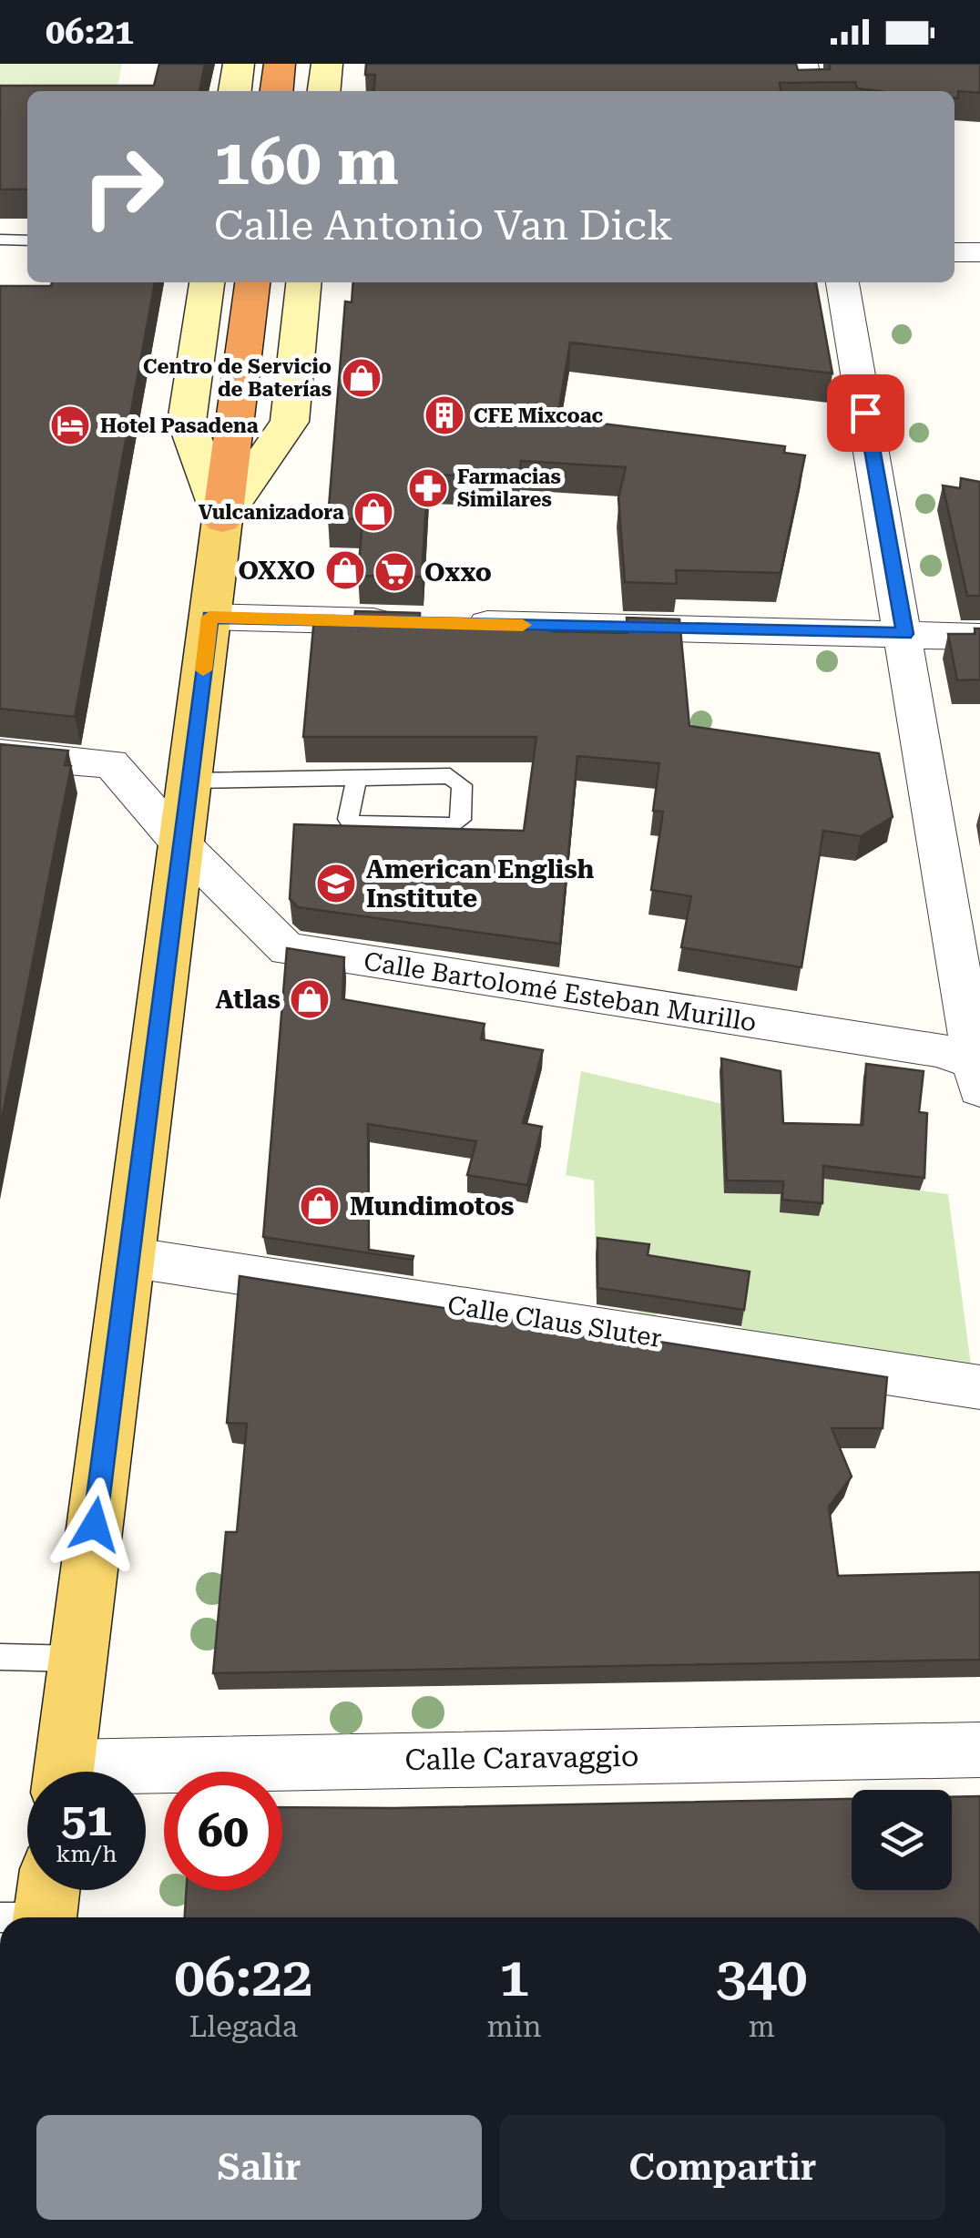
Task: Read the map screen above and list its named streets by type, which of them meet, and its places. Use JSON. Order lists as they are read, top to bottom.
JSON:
{
  "streets": {
    "street": ["Calle Bartolomé Esteban Murillo", "Calle Claus Sluter", "Calle Caravaggio"]
  },
  "places": {
    "shop": [
      "Centro de Servicio de Baterías",
      "Vulcanizadora",
      "OXXO",
      "Atlas",
      "Mundimotos"
    ],
    "building": ["CFE Mixcoac"],
    "hotel": ["Hotel Pasadena"],
    "pharmacy": ["Farmacias Similares"],
    "supermarket": ["Oxxo"],
    "school or university": ["American English Institute"]
  },
  "page": {
    "status": "06:21",
    "turn": ["160 m", "Calle Antonio Van Dick"],
    "speed": "51 km/h",
    "limit": "60",
    "eta": [
      "06:22",
      "Llegada",
      "1",
      "min",
      "340",
      "m"
    ],
    "buttons": ["Salir", "Compartir"]
  }
}
